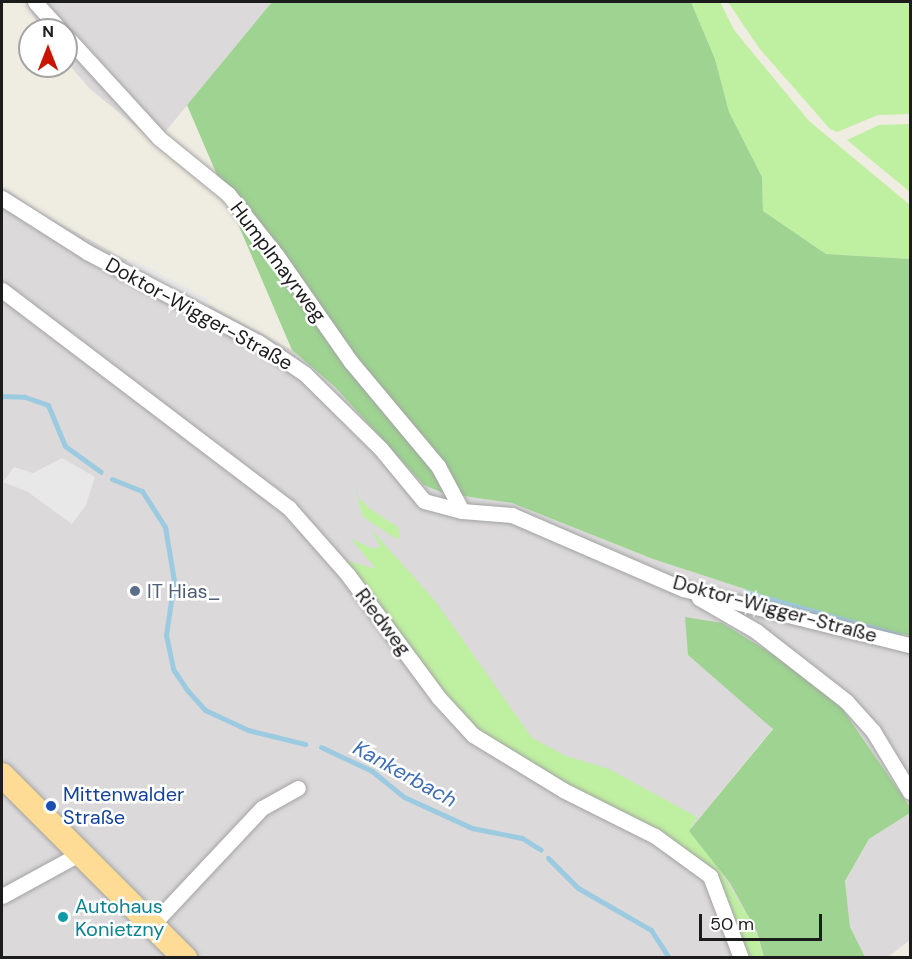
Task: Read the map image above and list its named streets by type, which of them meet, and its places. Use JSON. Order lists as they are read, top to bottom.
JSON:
{
  "streets": {
    "street": ["Humplmayrweg", "Doktor-Wigger-Straße", "Riedweg"]
  },
  "crossings": [
    ["Humplmayrweg", "Doktor-Wigger-Straße"]
  ],
  "water": ["Kankerbach"],
  "places": ["IT Hias_", "Mittenwalder Straße", "Autohaus Konietzny"],
  "scale_bar": "50 m",
  "north": "top"
}
